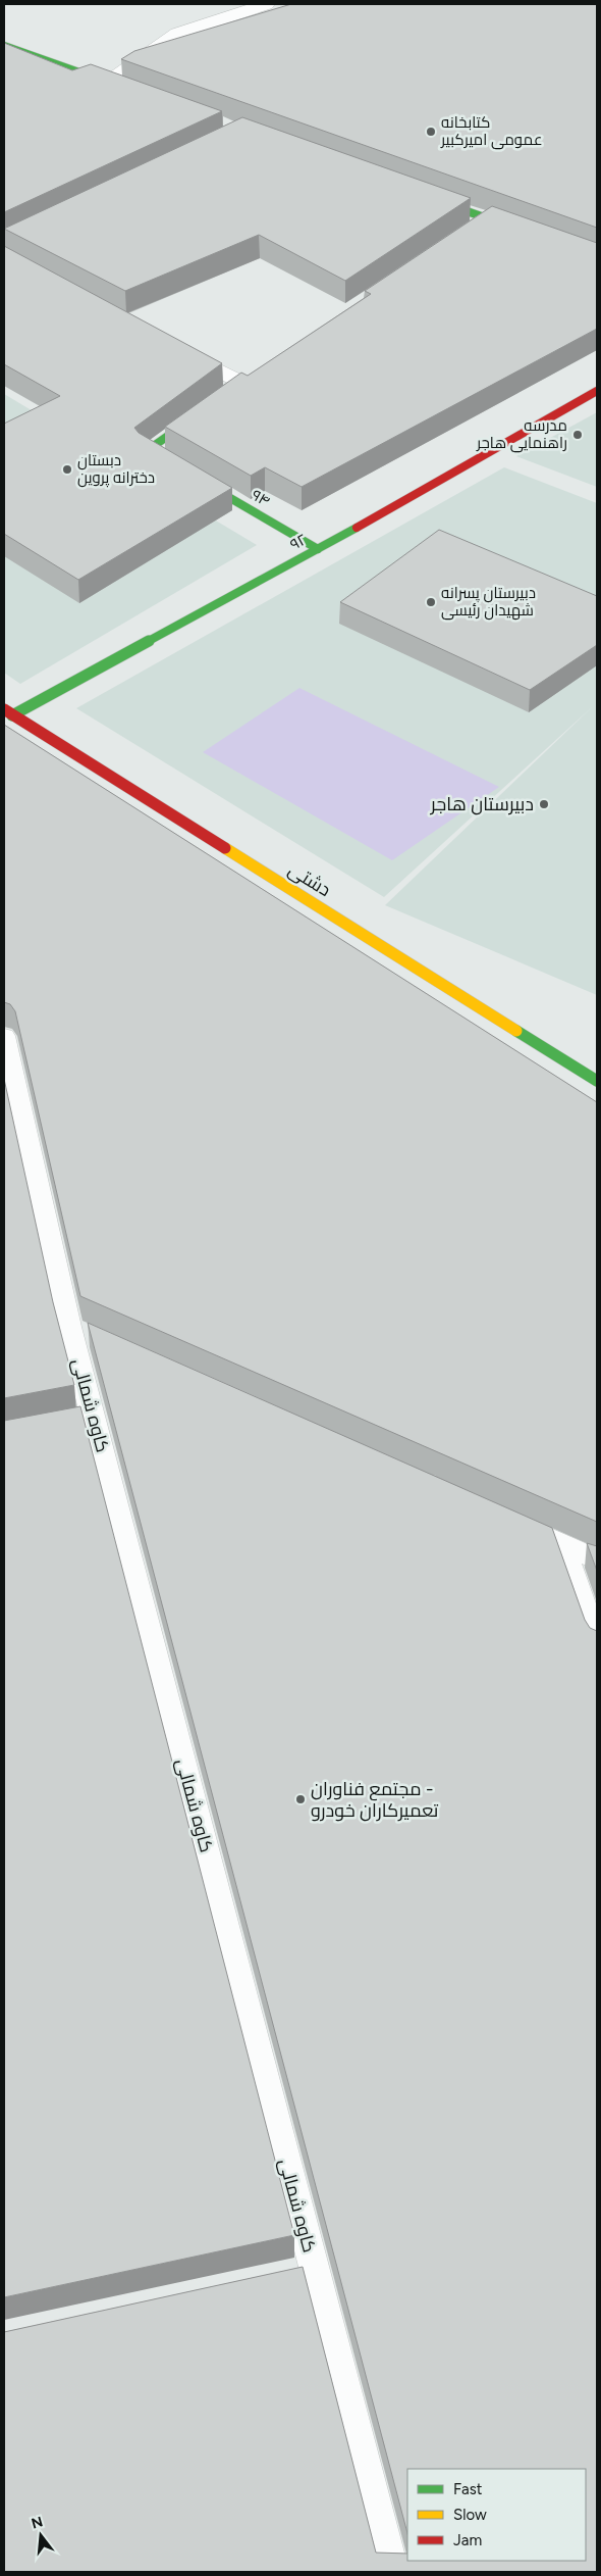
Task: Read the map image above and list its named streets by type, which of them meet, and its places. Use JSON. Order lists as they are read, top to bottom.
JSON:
{
  "streets": {
    "street": ["۹۴", "۹۲", "دشتی"],
    "lane": ["کاوه شمالی"]
  },
  "crossings": [
    ["۹۴", "۹۲"],
    ["۹۲", "دشتی"]
  ],
  "places": [
    "کتابخانه عمومی امیرکبیر",
    "مدرسه راهنمایی هاجر",
    "دبستان دخترانه پروین",
    "دبیرستان پسرانه شهیدان رئیسی",
    "دبیرستان هاجر",
    "مجتمع فناوران - تعمیرکاران خودرو"
  ],
  "legend": ["Fast", "Slow", "Jam"],
  "north": "top"
}
